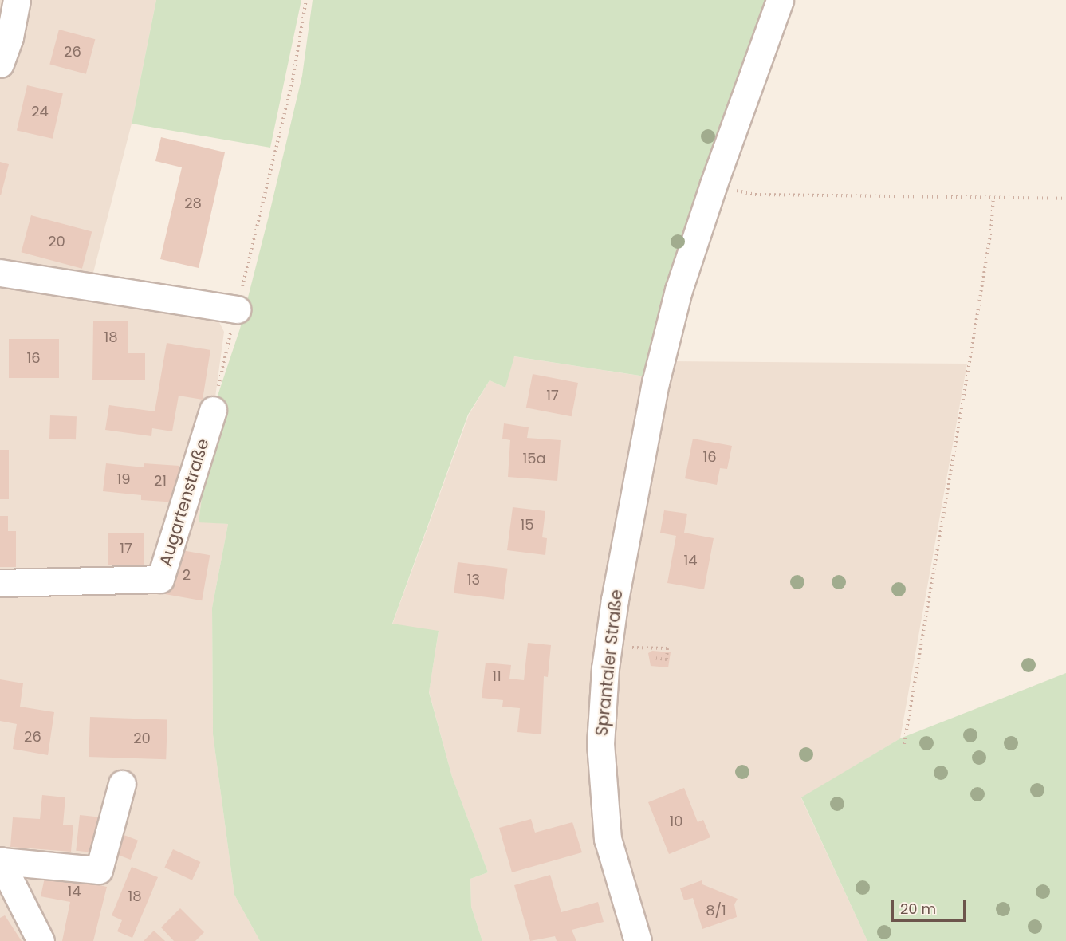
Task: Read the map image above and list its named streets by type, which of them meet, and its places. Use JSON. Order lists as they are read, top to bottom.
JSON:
{
  "streets": {
    "street": ["Augartenstraße", "Sprantaler Straße"]
  },
  "house_numbers": [
    "26",
    "24",
    "28",
    "20",
    "18",
    "16",
    "17",
    "16",
    "15a",
    "19",
    "21",
    "15",
    "17",
    "14",
    "2",
    "13",
    "11",
    "26",
    "20",
    "10",
    "14",
    "18",
    "8/1"
  ],
  "scale_bar": "20 m"
}
